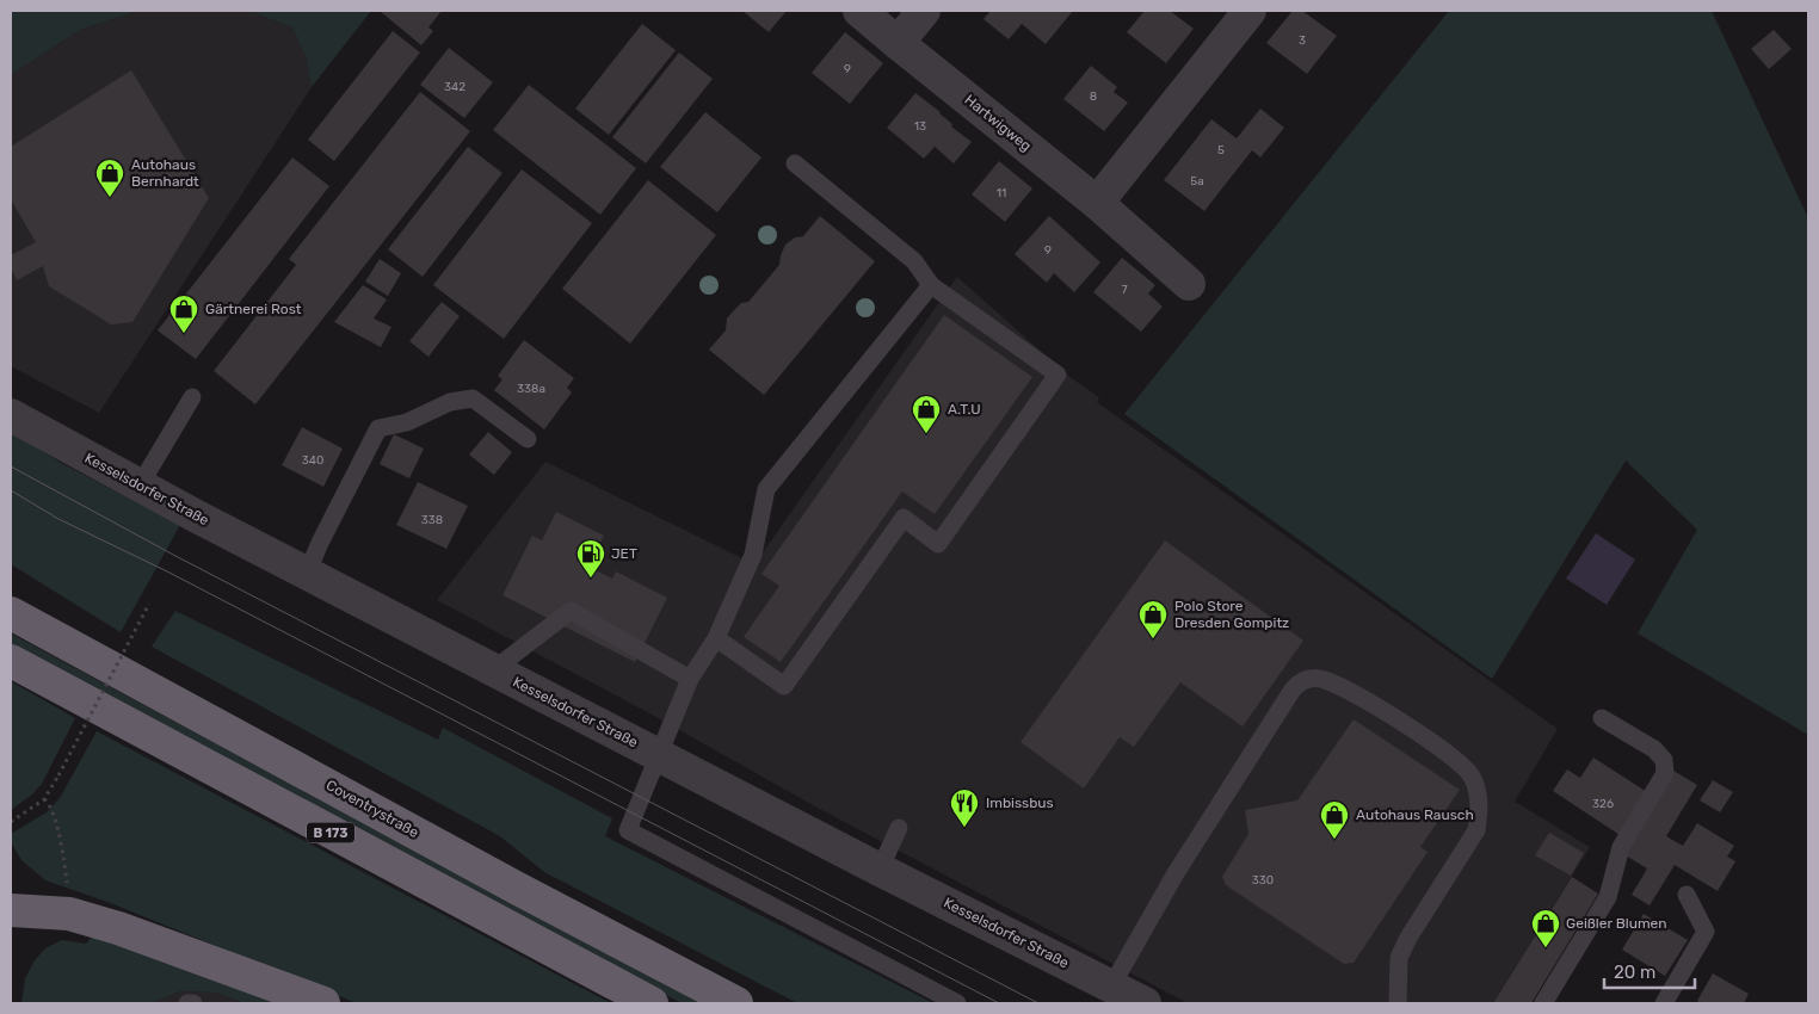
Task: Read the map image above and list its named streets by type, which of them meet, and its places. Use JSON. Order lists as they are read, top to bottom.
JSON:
{
  "streets": {
    "highway": ["Coventrystraße", "B 173"],
    "street": ["Hartwigweg", "Kesselsdorfer Straße"]
  },
  "places": {
    "shop": [
      "Autohaus Bernhardt",
      "Gärtnerei Rost",
      "A.T.U",
      "Polo Store Dresden Gompitz",
      "Autohaus Rausch",
      "Geißler Blumen"
    ],
    "fuel station": ["JET"],
    "restaurant": ["Imbissbus"]
  },
  "house_numbers": [
    "3",
    "9",
    "342",
    "8",
    "13",
    "5",
    "5a",
    "11",
    "9",
    "7",
    "338a",
    "340",
    "338",
    "326",
    "330"
  ],
  "scale_bar": "20 m"
}
